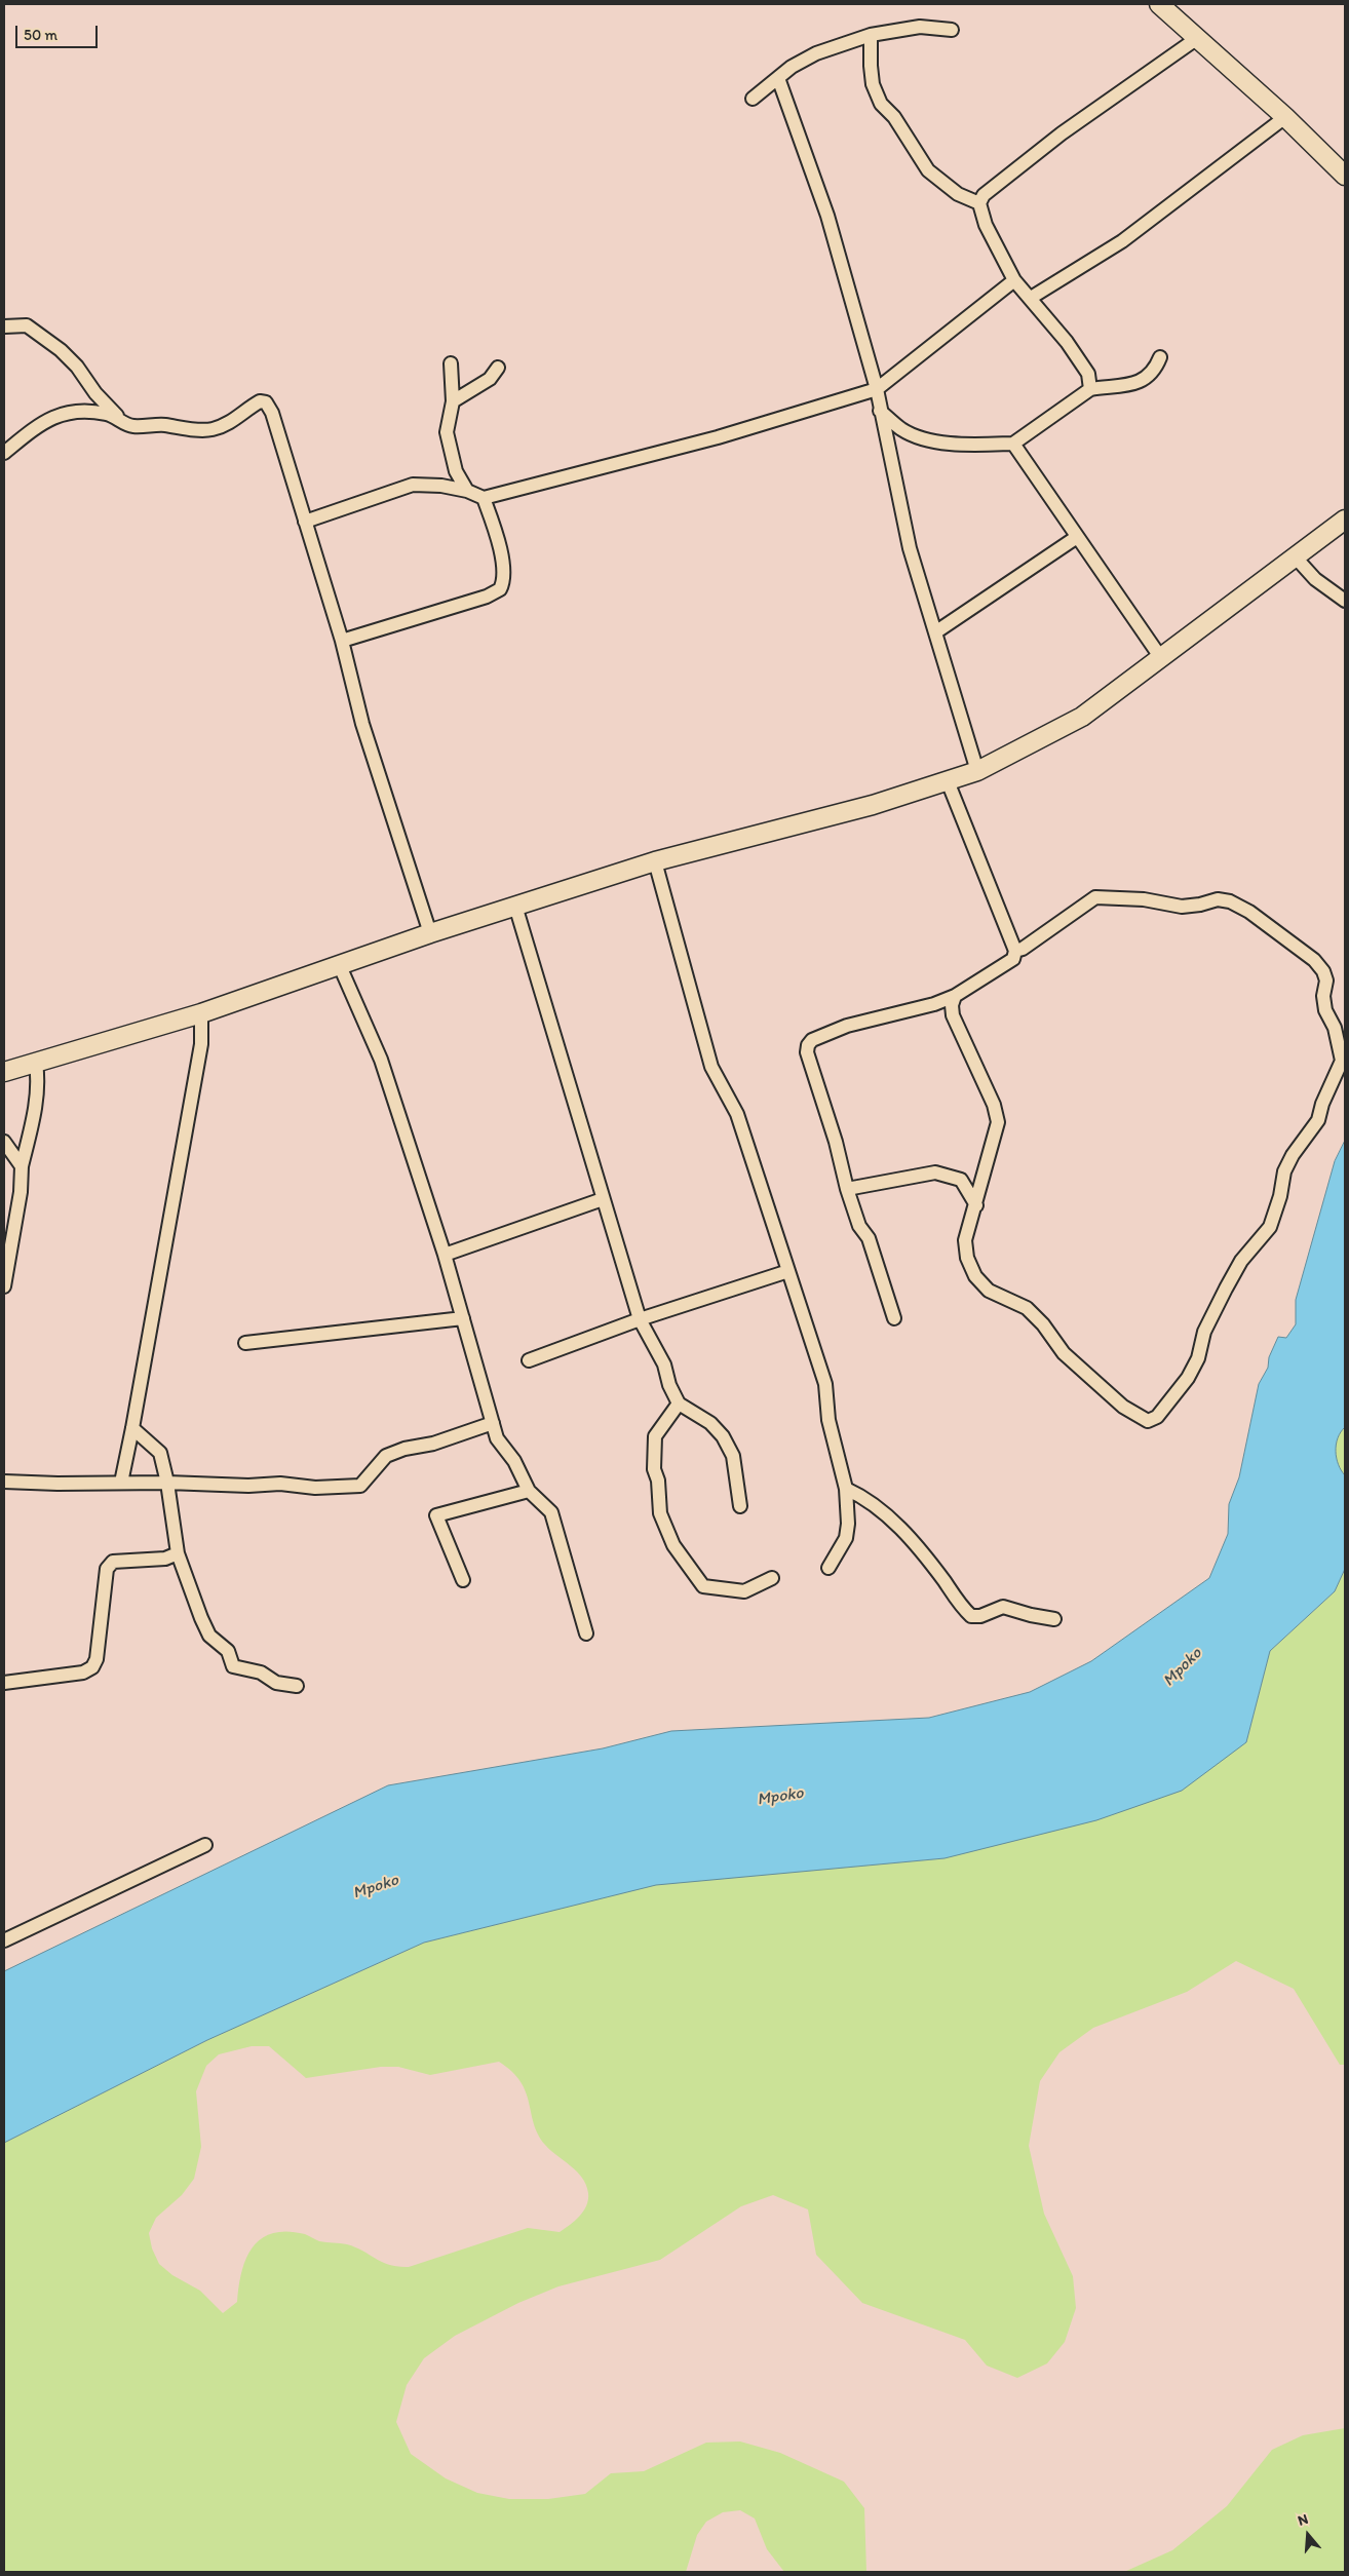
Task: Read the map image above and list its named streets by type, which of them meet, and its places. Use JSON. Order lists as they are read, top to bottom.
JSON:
{
  "water": ["Mpoko"],
  "scale_bar": "50 m",
  "north": "top"
}
